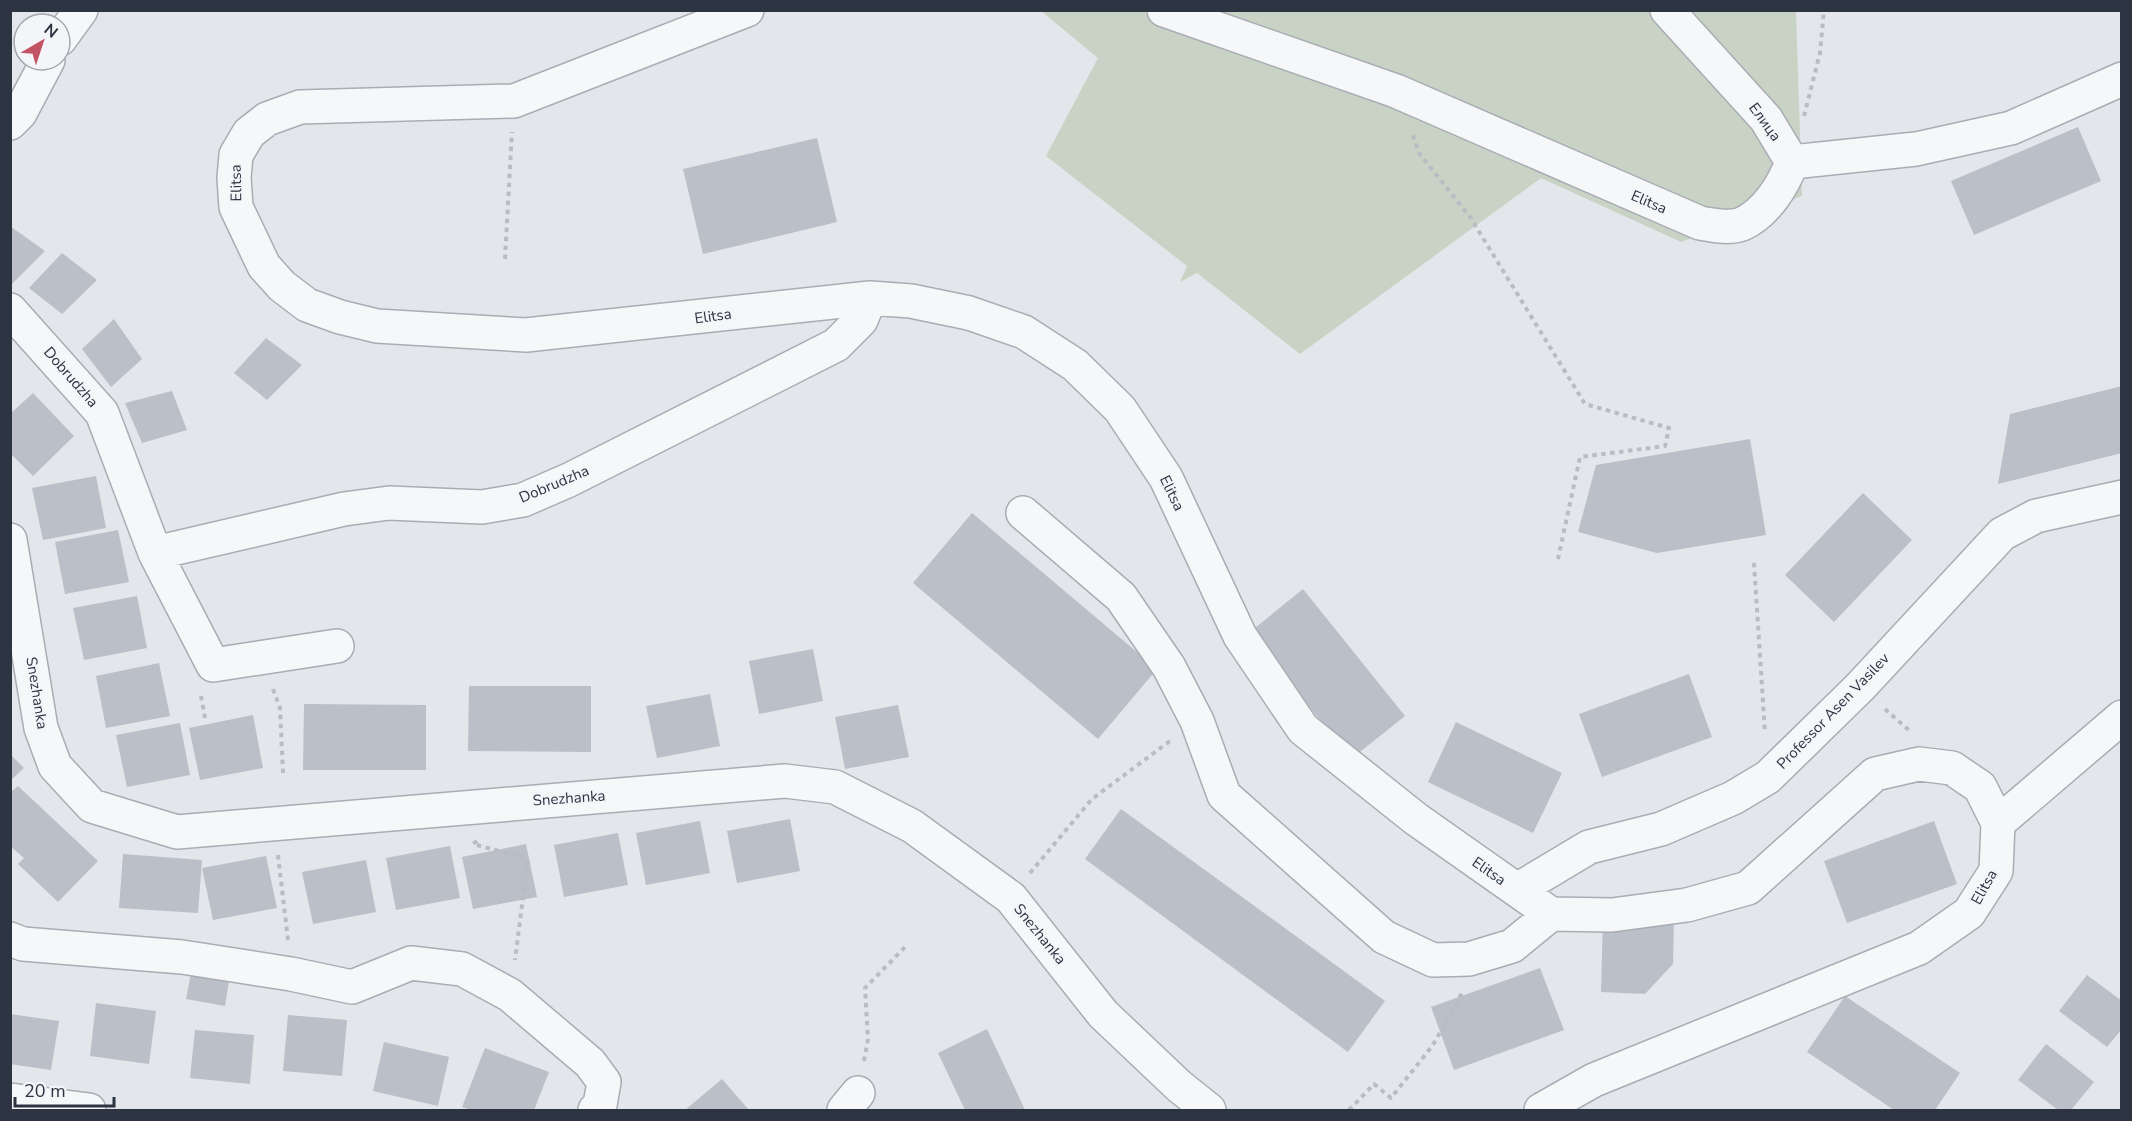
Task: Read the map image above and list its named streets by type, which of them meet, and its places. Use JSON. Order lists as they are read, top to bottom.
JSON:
{
  "streets": {
    "street": [
      "Елица",
      "Elitsa",
      "Dobrudzha",
      "Snezhanka",
      "Professor Asen Vasilev"
    ]
  },
  "crossings": [
    ["Елица", "Elitsa"],
    ["Elitsa", "Dobrudzha"],
    ["Elitsa", "Professor Asen Vasilev"]
  ],
  "scale_bar": "20 m",
  "north": "top right"
}
